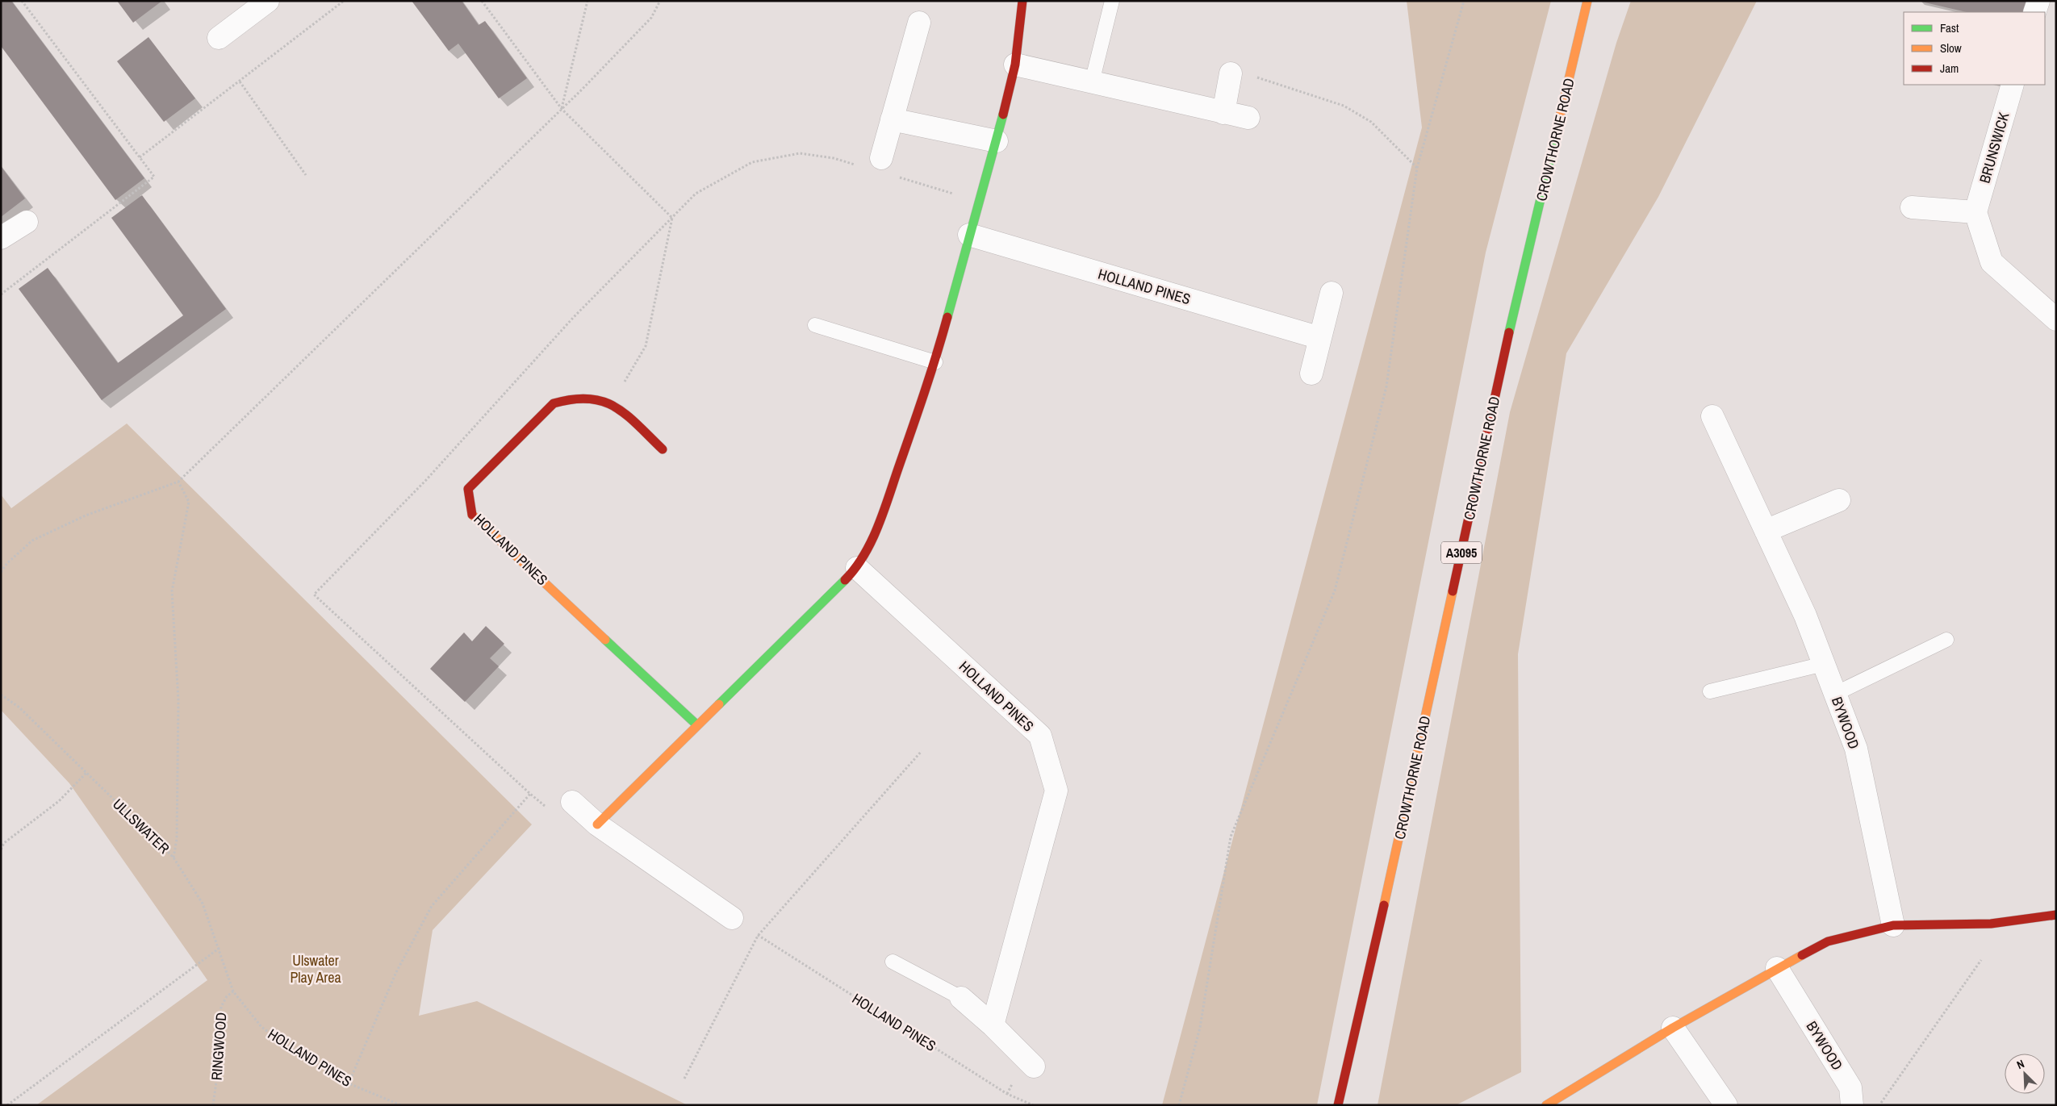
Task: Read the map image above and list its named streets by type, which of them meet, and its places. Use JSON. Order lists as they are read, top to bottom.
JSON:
{
  "streets": {
    "street": [
      "CROWTHORNE ROAD",
      "BRUNSWICK",
      "HOLLAND PINES",
      "A3095",
      "BYWOOD"
    ],
    "path": ["ULLSWATER", "RINGWOOD"]
  },
  "crossings": [
    ["HOLLAND PINES", "ULLSWATER"],
    ["HOLLAND PINES", "RINGWOOD"],
    ["ULLSWATER", "RINGWOOD"]
  ],
  "parks": ["Ulswater Play Area"],
  "legend": ["Fast", "Slow", "Jam"],
  "north": "top left"
}
